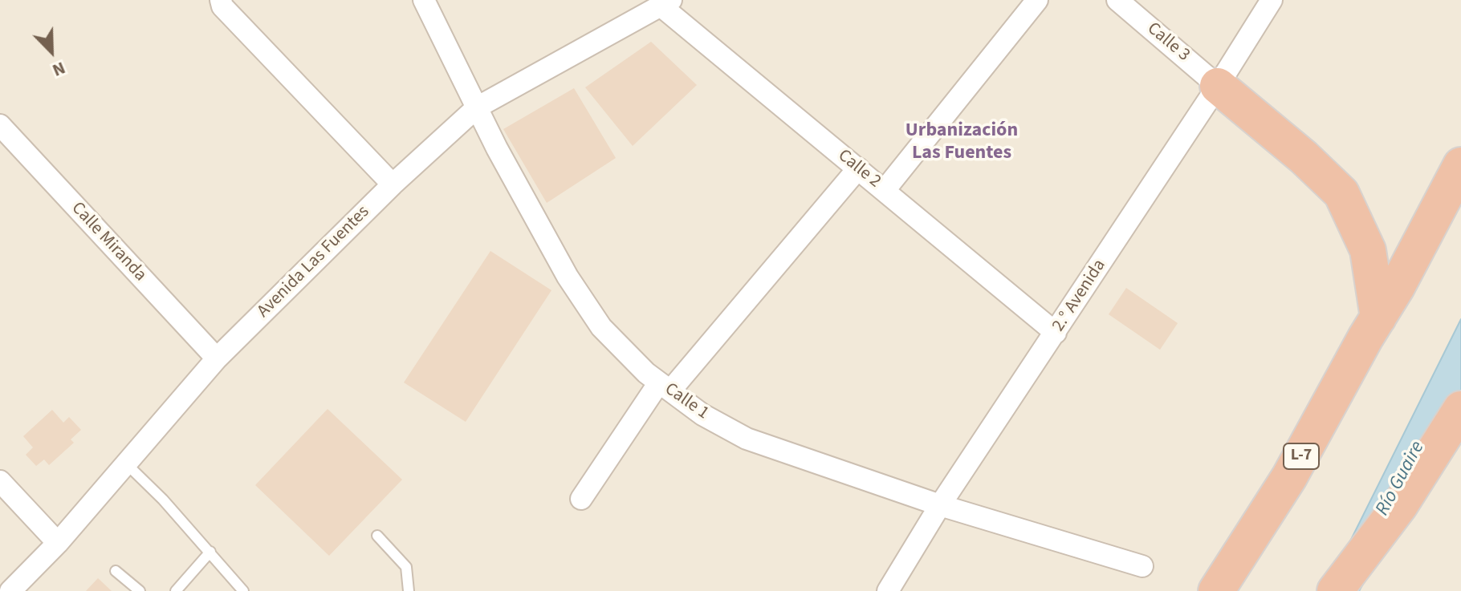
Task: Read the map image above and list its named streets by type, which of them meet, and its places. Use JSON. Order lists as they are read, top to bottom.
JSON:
{
  "streets": {
    "highway": ["L-7"],
    "street": [
      "Calle 3",
      "Calle 2",
      "Calle Miranda",
      "Avenida Las Fuentes",
      "2.° Avenida",
      "Calle 1"
    ]
  },
  "crossings": [
    ["Calle 3", "2.° Avenida"],
    ["Calle 2", "Avenida Las Fuentes"],
    ["Calle 2", "2.° Avenida"],
    ["Calle Miranda", "Avenida Las Fuentes"],
    ["Avenida Las Fuentes", "Calle 1"],
    ["2.° Avenida", "Calle 1"]
  ],
  "districts": ["Urbanización Las Fuentes"],
  "water": ["Río Guaire"],
  "north": "bottom right"
}
